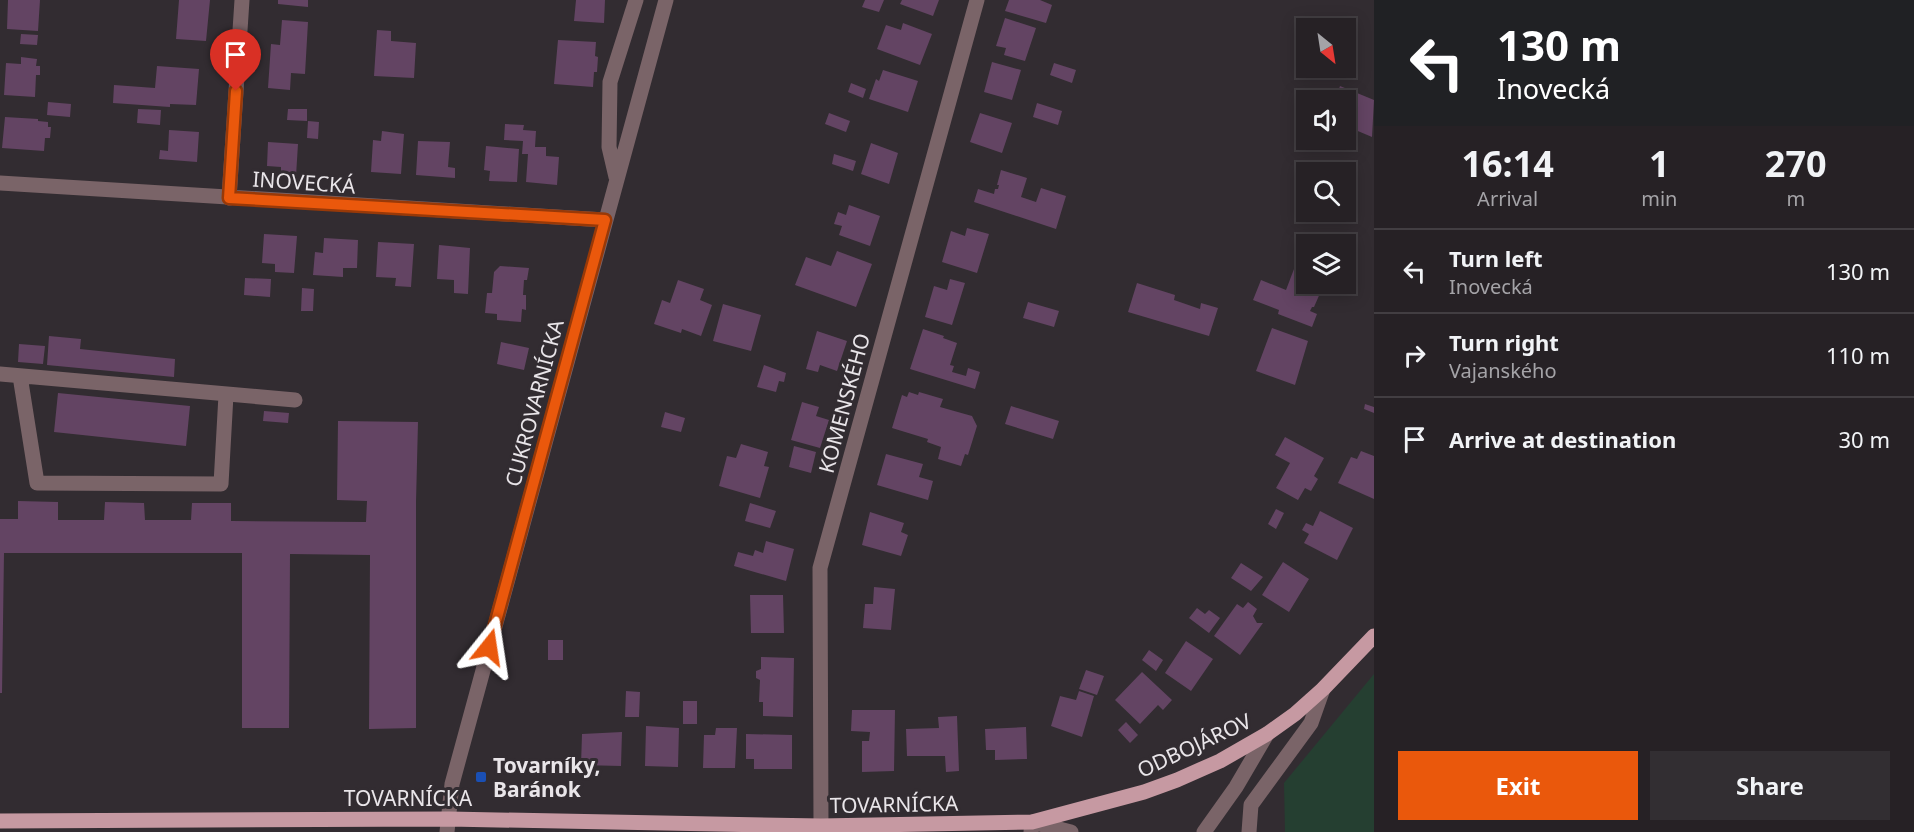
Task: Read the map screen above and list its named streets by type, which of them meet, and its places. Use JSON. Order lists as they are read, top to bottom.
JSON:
{
  "streets": {
    "main road": ["ODBOJÁROV", "TOVARNÍCKA"],
    "street": ["INOVECKÁ", "CUKROVARNÍCKA", "KOMENSKÉHO"]
  },
  "crossings": [
    ["INOVECKÁ", "CUKROVARNÍCKA"],
    ["CUKROVARNÍCKA", "TOVARNÍCKA"],
    ["KOMENSKÉHO", "TOVARNÍCKA"],
    ["ODBOJÁROV", "TOVARNÍCKA"]
  ],
  "places": {
    "transit": ["Tovarníky, Baránok"]
  },
  "north": "bottom right",
  "page": {
    "turn": ["130 m", "Inovecká"],
    "eta": [
      "16:14",
      "Arrival",
      "1",
      "min",
      "270",
      "m"
    ],
    "list": [
      {
        "name": "Turn left",
        "note": "Inovecká",
        "value": "130 m"
      },
      {
        "name": "Turn right",
        "note": "Vajanského",
        "value": "110 m"
      },
      {
        "name": "Arrive at destination",
        "value": "30 m"
      }
    ],
    "buttons": ["Exit", "Share"]
  }
}
